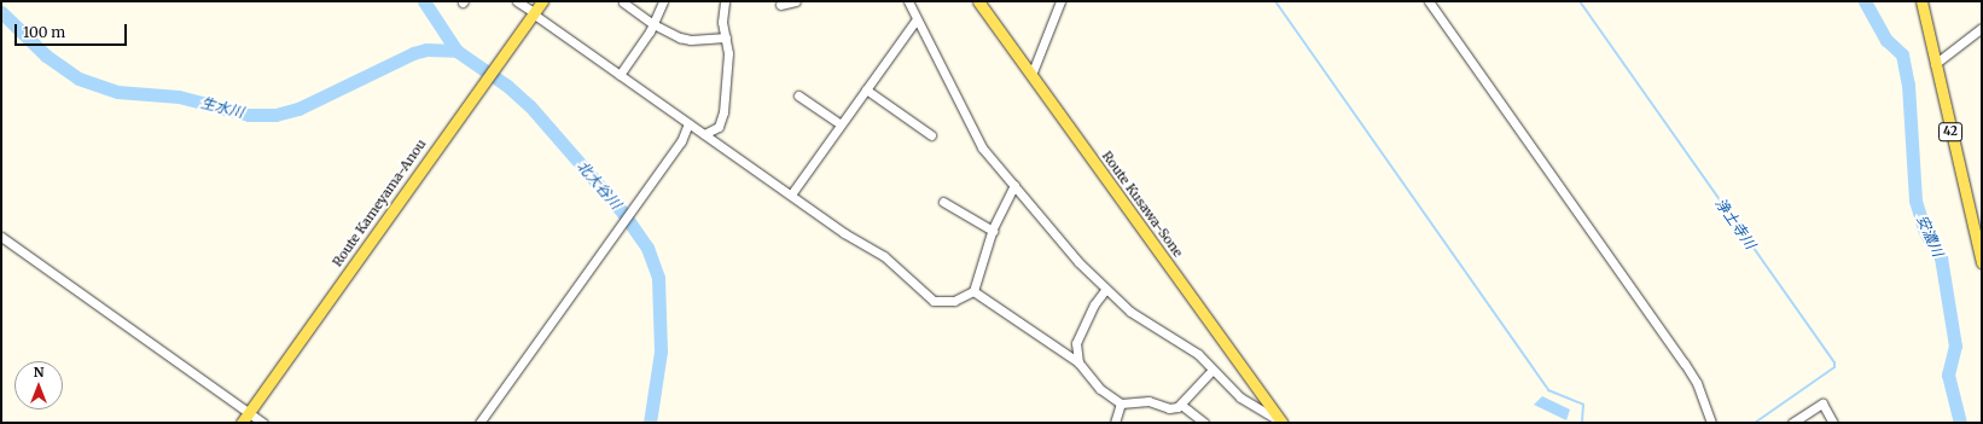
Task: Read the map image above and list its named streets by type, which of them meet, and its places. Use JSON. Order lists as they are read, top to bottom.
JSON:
{
  "streets": {
    "main road": ["42", "Route Kameyama-Anou", "Route Kusawa-Sone"]
  },
  "water": [
    "生水川",
    "北大谷川",
    "浄土寺川",
    "安濃川"
  ],
  "scale_bar": "100 m",
  "north": "top"
}
